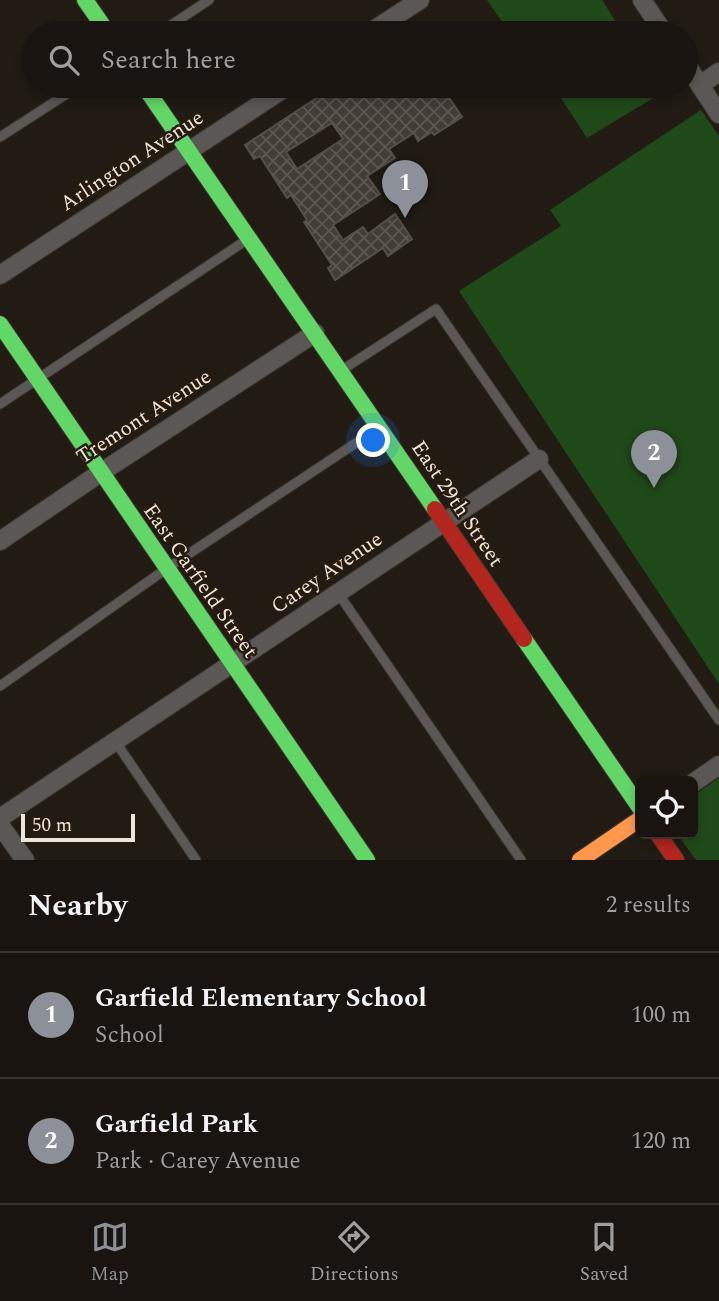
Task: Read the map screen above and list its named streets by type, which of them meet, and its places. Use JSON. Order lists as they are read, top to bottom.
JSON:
{
  "streets": {
    "street": [
      "Arlington Avenue",
      "Tremont Avenue",
      "East 29th Street",
      "Carey Avenue",
      "East Garfield Street"
    ]
  },
  "crossings": [
    ["Arlington Avenue", "East 29th Street"],
    ["Tremont Avenue", "East 29th Street"],
    ["Tremont Avenue", "East Garfield Street"],
    ["East 29th Street", "Carey Avenue"],
    ["Carey Avenue", "East Garfield Street"]
  ],
  "scale_bar": "50 m",
  "page": {
    "search": "Search here",
    "pins": ["1", "2"],
    "scale": "50 m",
    "heading": ["Nearby", "2 results"],
    "list": [
      {
        "mark": "1",
        "name": "Garfield Elementary School",
        "note": "School",
        "value": "100 m"
      },
      {
        "mark": "2",
        "name": "Garfield Park",
        "note": "Park · Carey Avenue",
        "value": "120 m"
      }
    ],
    "nav": ["Map", "Directions", "Saved"]
  }
}
